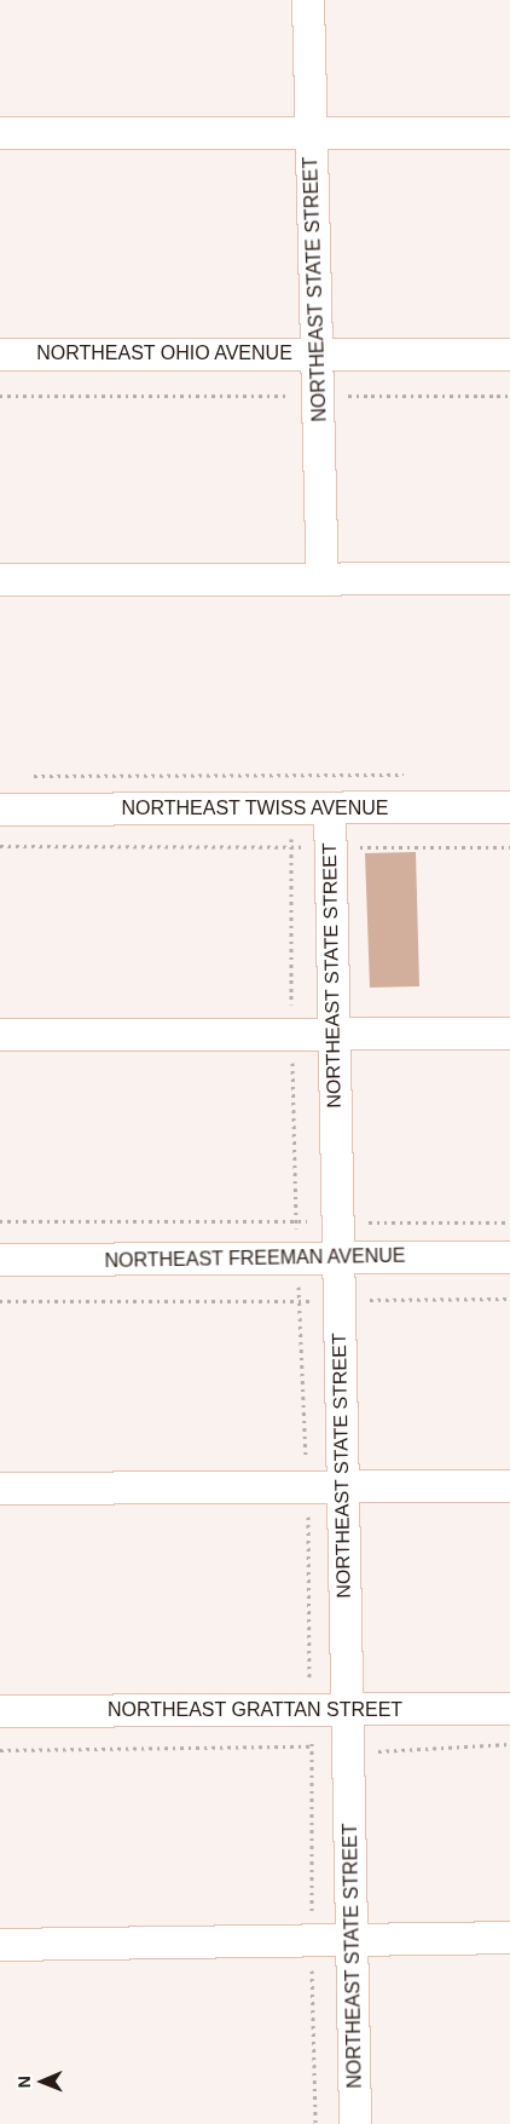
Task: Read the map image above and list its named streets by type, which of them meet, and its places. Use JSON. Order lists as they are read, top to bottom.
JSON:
{
  "streets": {
    "street": [
      "NORTHEAST STATE STREET",
      "NORTHEAST OHIO AVENUE",
      "NORTHEAST TWISS AVENUE",
      "NORTHEAST FREEMAN AVENUE",
      "NORTHEAST GRATTAN STREET"
    ]
  },
  "crossings": [
    ["NORTHEAST STATE STREET", "NORTHEAST OHIO AVENUE"],
    ["NORTHEAST STATE STREET", "NORTHEAST TWISS AVENUE"],
    ["NORTHEAST STATE STREET", "NORTHEAST FREEMAN AVENUE"],
    ["NORTHEAST STATE STREET", "NORTHEAST GRATTAN STREET"]
  ],
  "north": "left"
}
